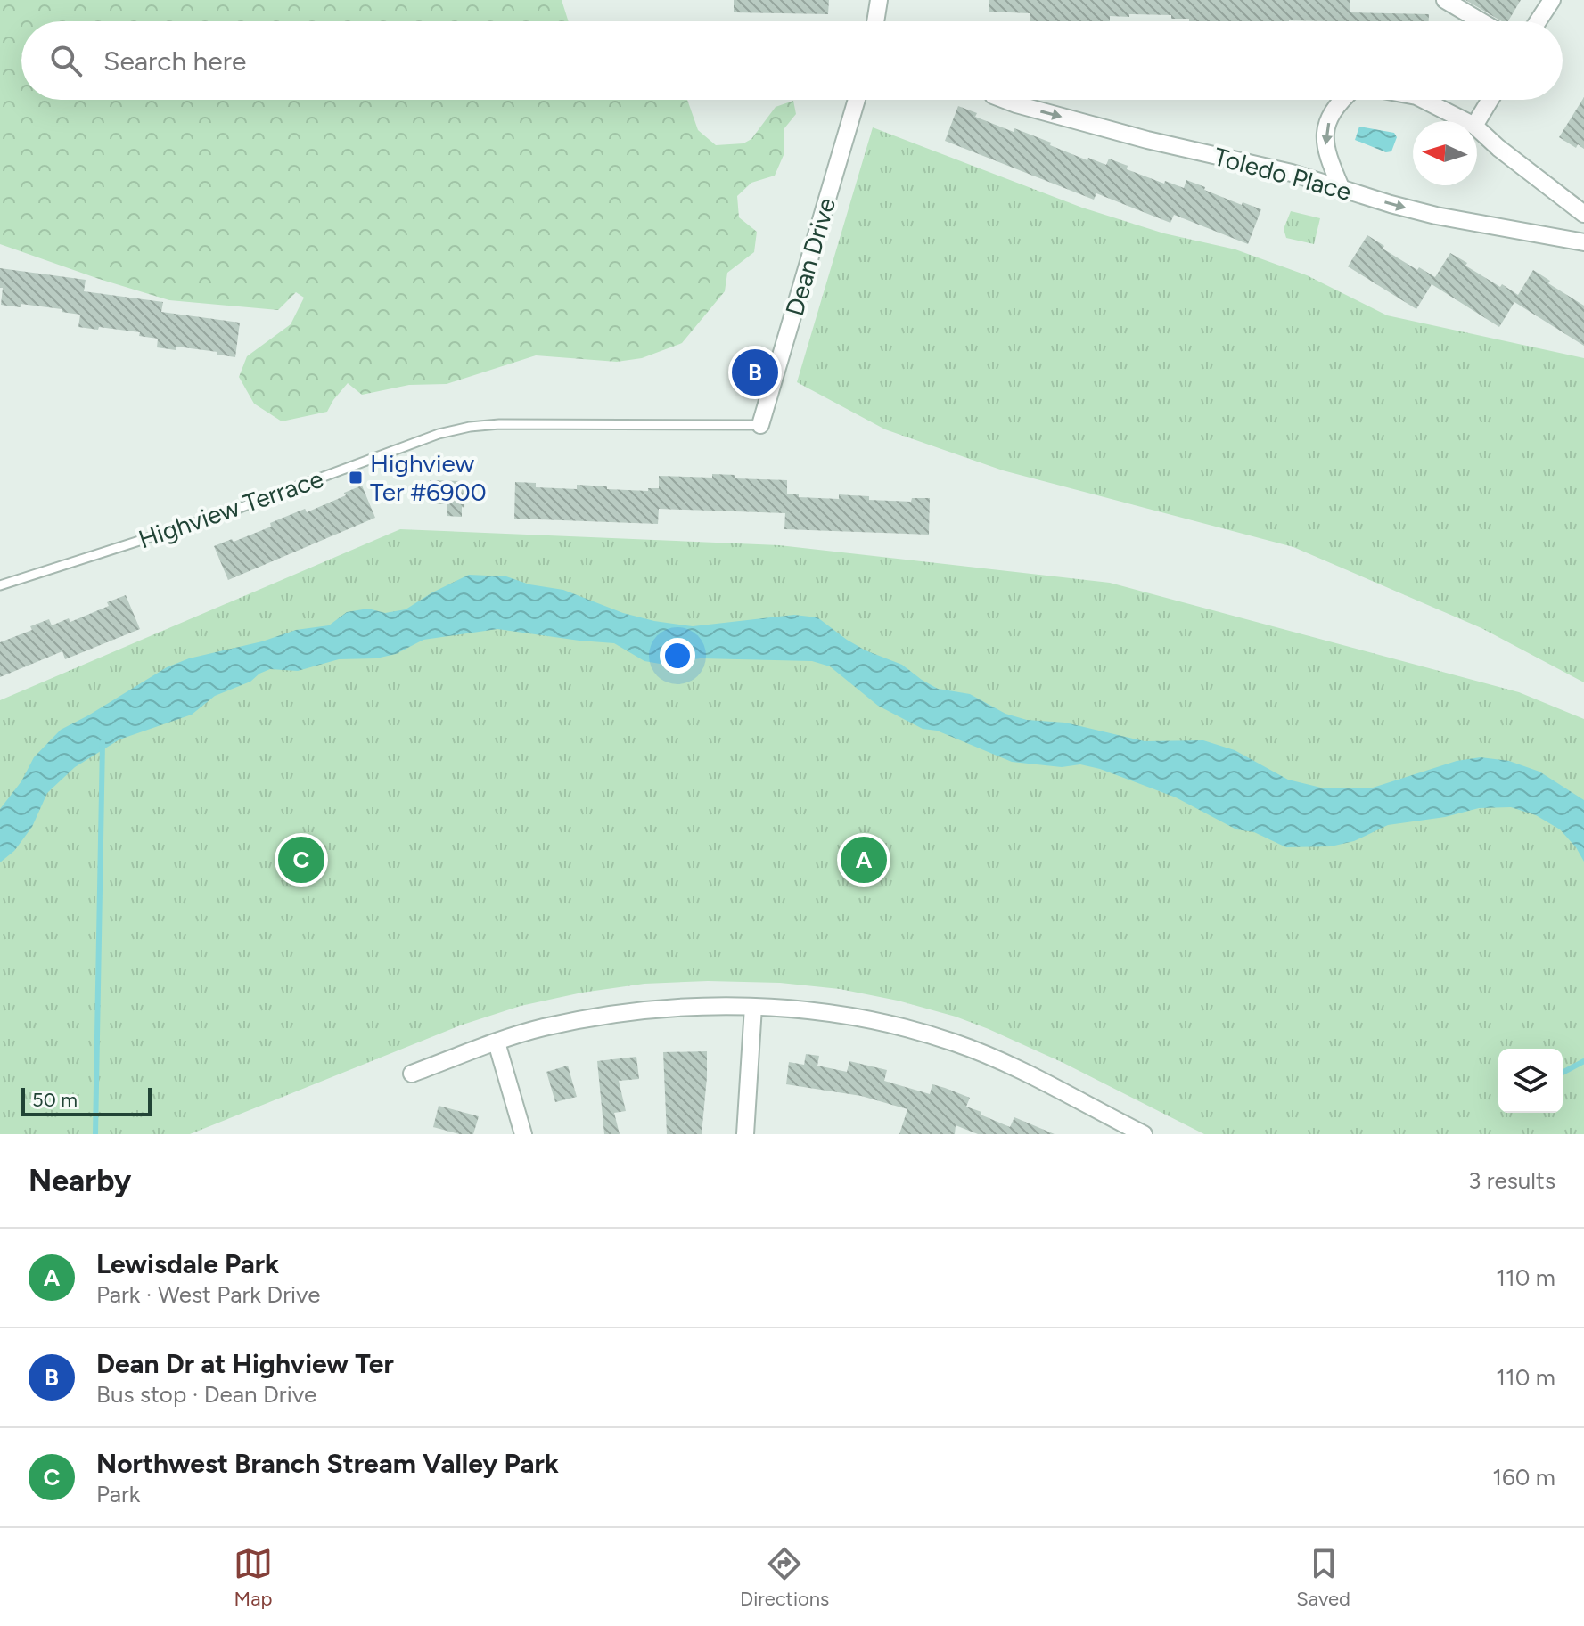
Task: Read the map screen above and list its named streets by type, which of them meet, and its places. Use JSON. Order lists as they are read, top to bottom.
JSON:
{
  "streets": {
    "street": ["Toledo Place", "Dean Drive"],
    "lane": ["Highview Terrace"]
  },
  "crossings": [
    ["Dean Drive", "Highview Terrace"]
  ],
  "places": {
    "transit": ["Highview Ter #6900"]
  },
  "scale_bar": "50 m",
  "north": "left",
  "page": {
    "search": "Search here",
    "pins": ["B", "A", "C"],
    "scale": "50 m",
    "heading": ["Nearby", "3 results"],
    "list": [
      {
        "mark": "A",
        "name": "Lewisdale Park",
        "note": "Park · West Park Drive",
        "value": "110 m"
      },
      {
        "mark": "B",
        "name": "Dean Dr at Highview Ter",
        "note": "Bus stop · Dean Drive",
        "value": "110 m"
      },
      {
        "mark": "C",
        "name": "Northwest Branch Stream Valley Park",
        "note": "Park",
        "value": "160 m"
      }
    ],
    "nav": ["Map", "Directions", "Saved"]
  }
}
